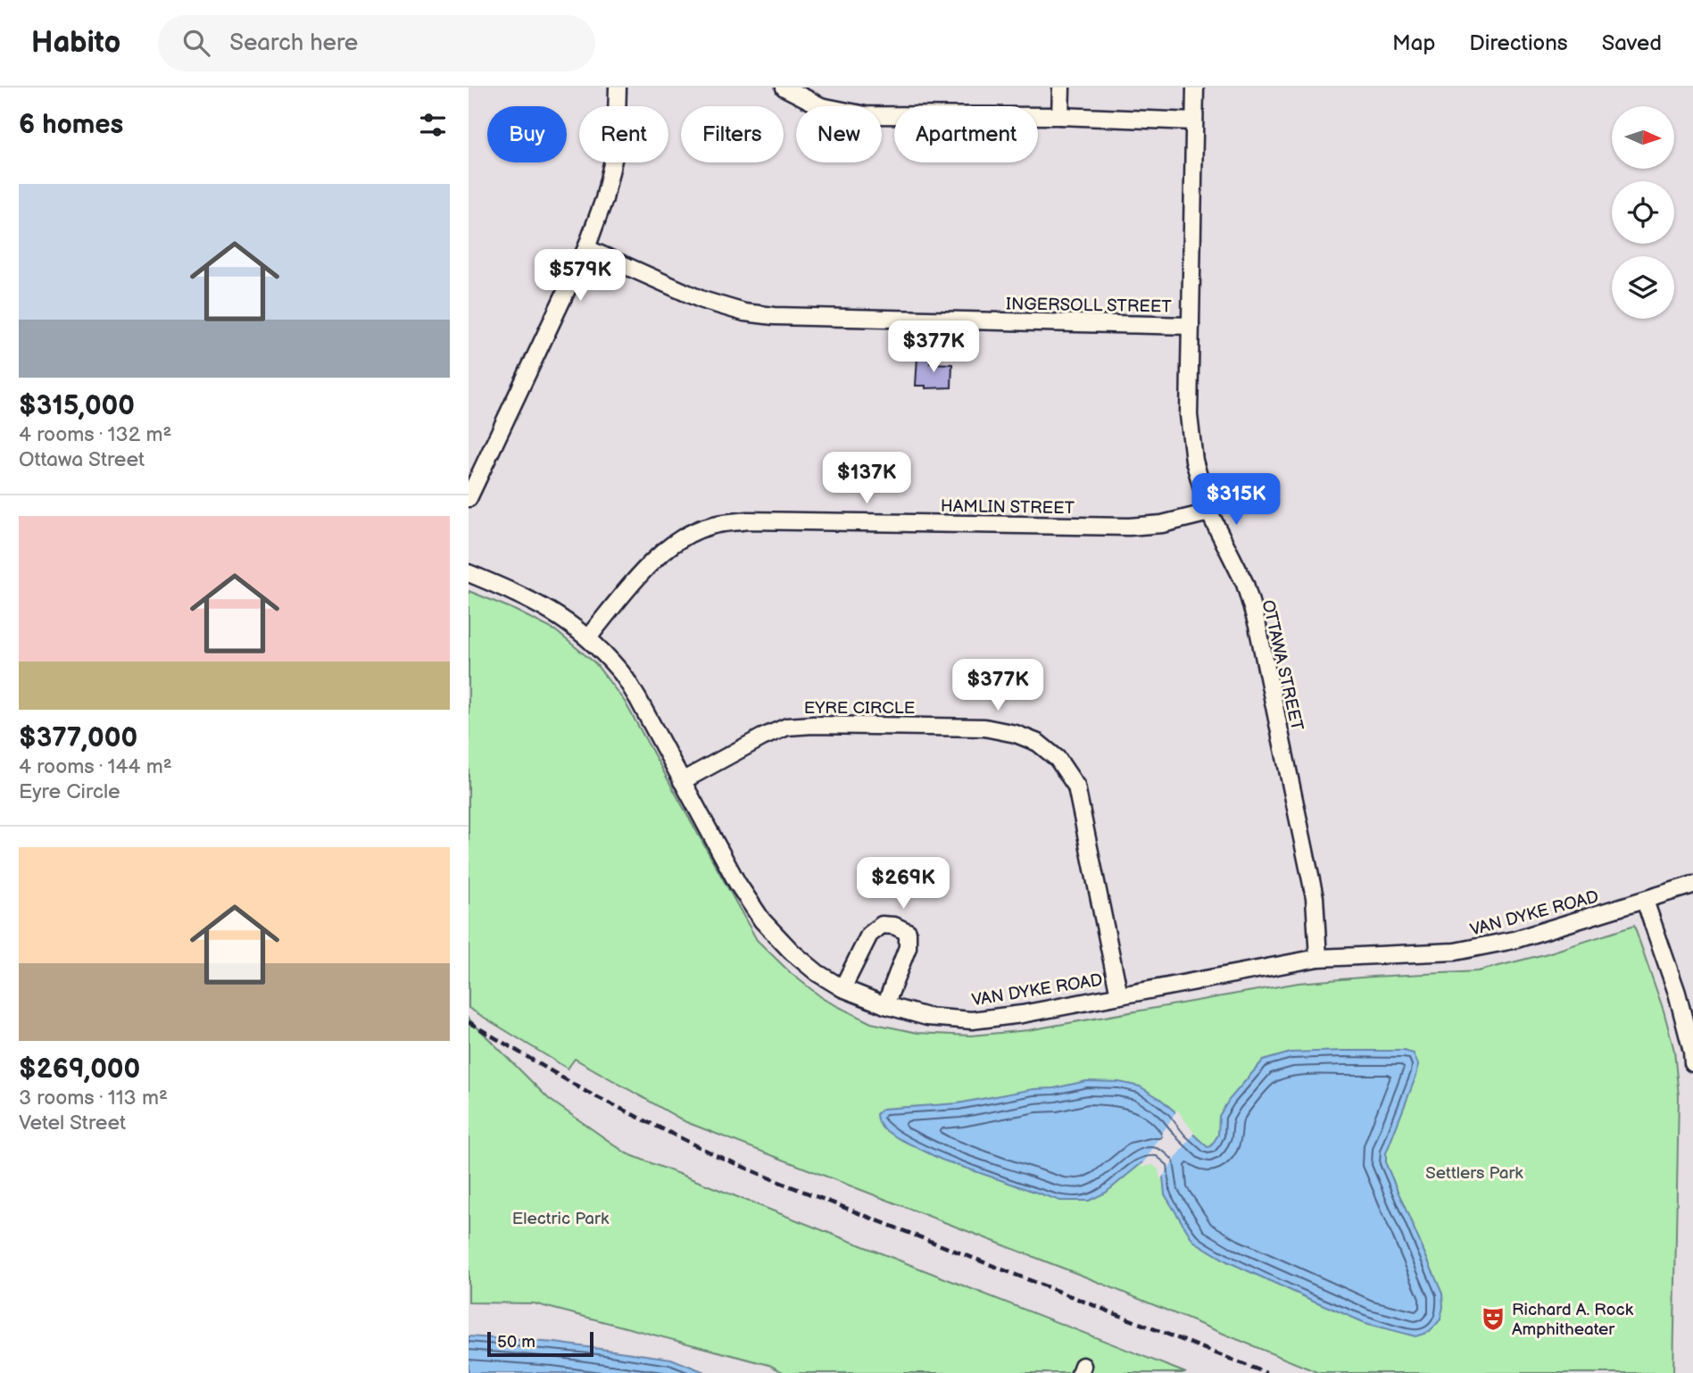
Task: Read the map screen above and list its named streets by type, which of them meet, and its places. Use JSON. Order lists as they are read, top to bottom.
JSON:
{
  "streets": {
    "street": [
      "INGERSOLL STREET",
      "HAMLIN STREET",
      "OTTAWA STREET",
      "EYRE CIRCLE",
      "VAN DYKE ROAD"
    ]
  },
  "crossings": [
    ["INGERSOLL STREET", "OTTAWA STREET"],
    ["HAMLIN STREET", "OTTAWA STREET"],
    ["HAMLIN STREET", "VAN DYKE ROAD"],
    ["OTTAWA STREET", "VAN DYKE ROAD"],
    ["EYRE CIRCLE", "VAN DYKE ROAD"]
  ],
  "parks": ["Settlers Park", "Electric Park"],
  "places": {
    "theatre": ["Richard A. Rock Amphitheater"]
  },
  "scale_bar": "50 m",
  "north": "right",
  "page": {
    "header": "Habito",
    "search": "Search here",
    "nav": ["Map", "Directions", "Saved"],
    "heading": "6 homes",
    "chip": [
      "Buy",
      "Rent",
      "Filters",
      "New",
      "Apartment"
    ],
    "list": [
      {
        "name": "$315,000",
        "note": "4 rooms · 132 m² · Ottawa Street"
      },
      {
        "name": "$377,000",
        "note": "4 rooms · 144 m² · Eyre Circle"
      },
      {
        "name": "$269,000",
        "note": "3 rooms · 113 m² · Vetel Street"
      }
    ],
    "price": [
      "$579K",
      "$377K",
      "$137K",
      "$315K",
      "$377K",
      "$269K"
    ],
    "scale": "50 m"
  }
}
